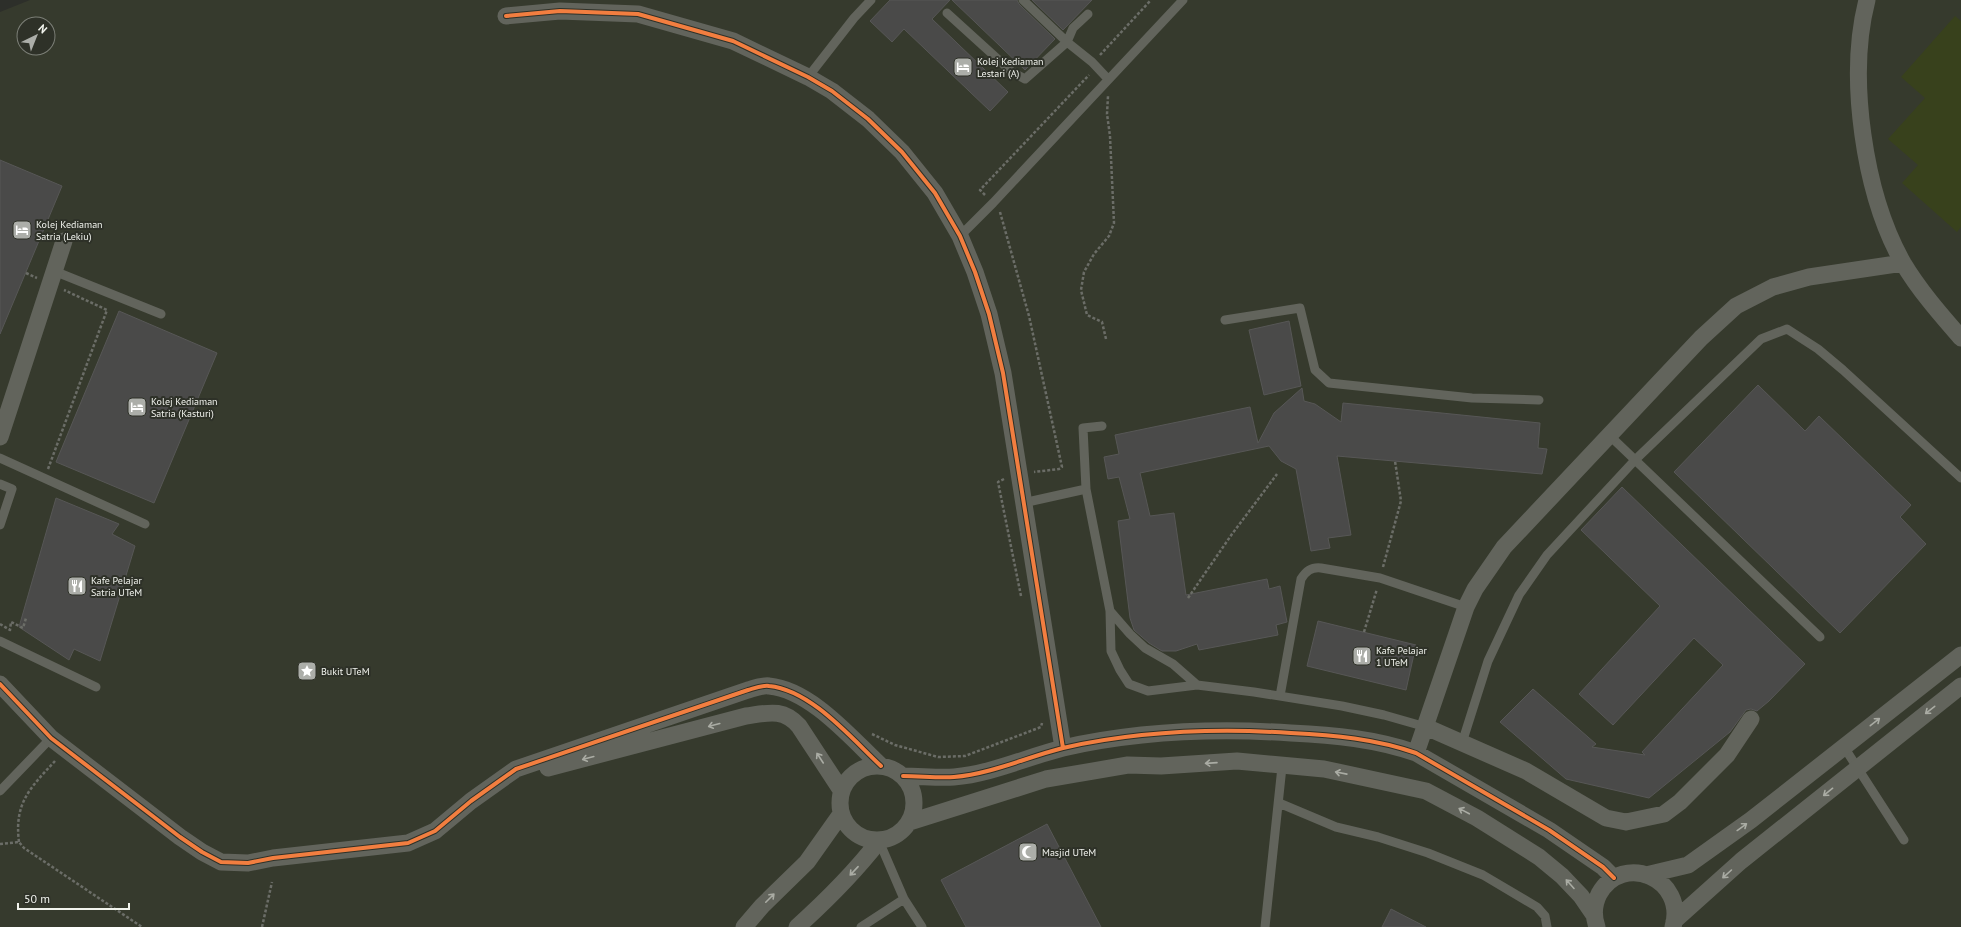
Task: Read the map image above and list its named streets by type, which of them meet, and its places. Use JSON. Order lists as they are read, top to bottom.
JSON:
{
  "places": {
    "hotel": ["Kolej Kediaman Lestari (A)", "Kolej Kediaman Satria (Lekiu)", "Kolej Kediaman Satria (Kasturi)"],
    "restaurant": ["Kafe Pelajar Satria UTeM", "Kafe Pelajar 1 UTeM"],
    "place": ["Bukit UTeM"],
    "mosque": ["Masjid UTeM"]
  },
  "scale_bar": "50 m",
  "north": "top right"
}
